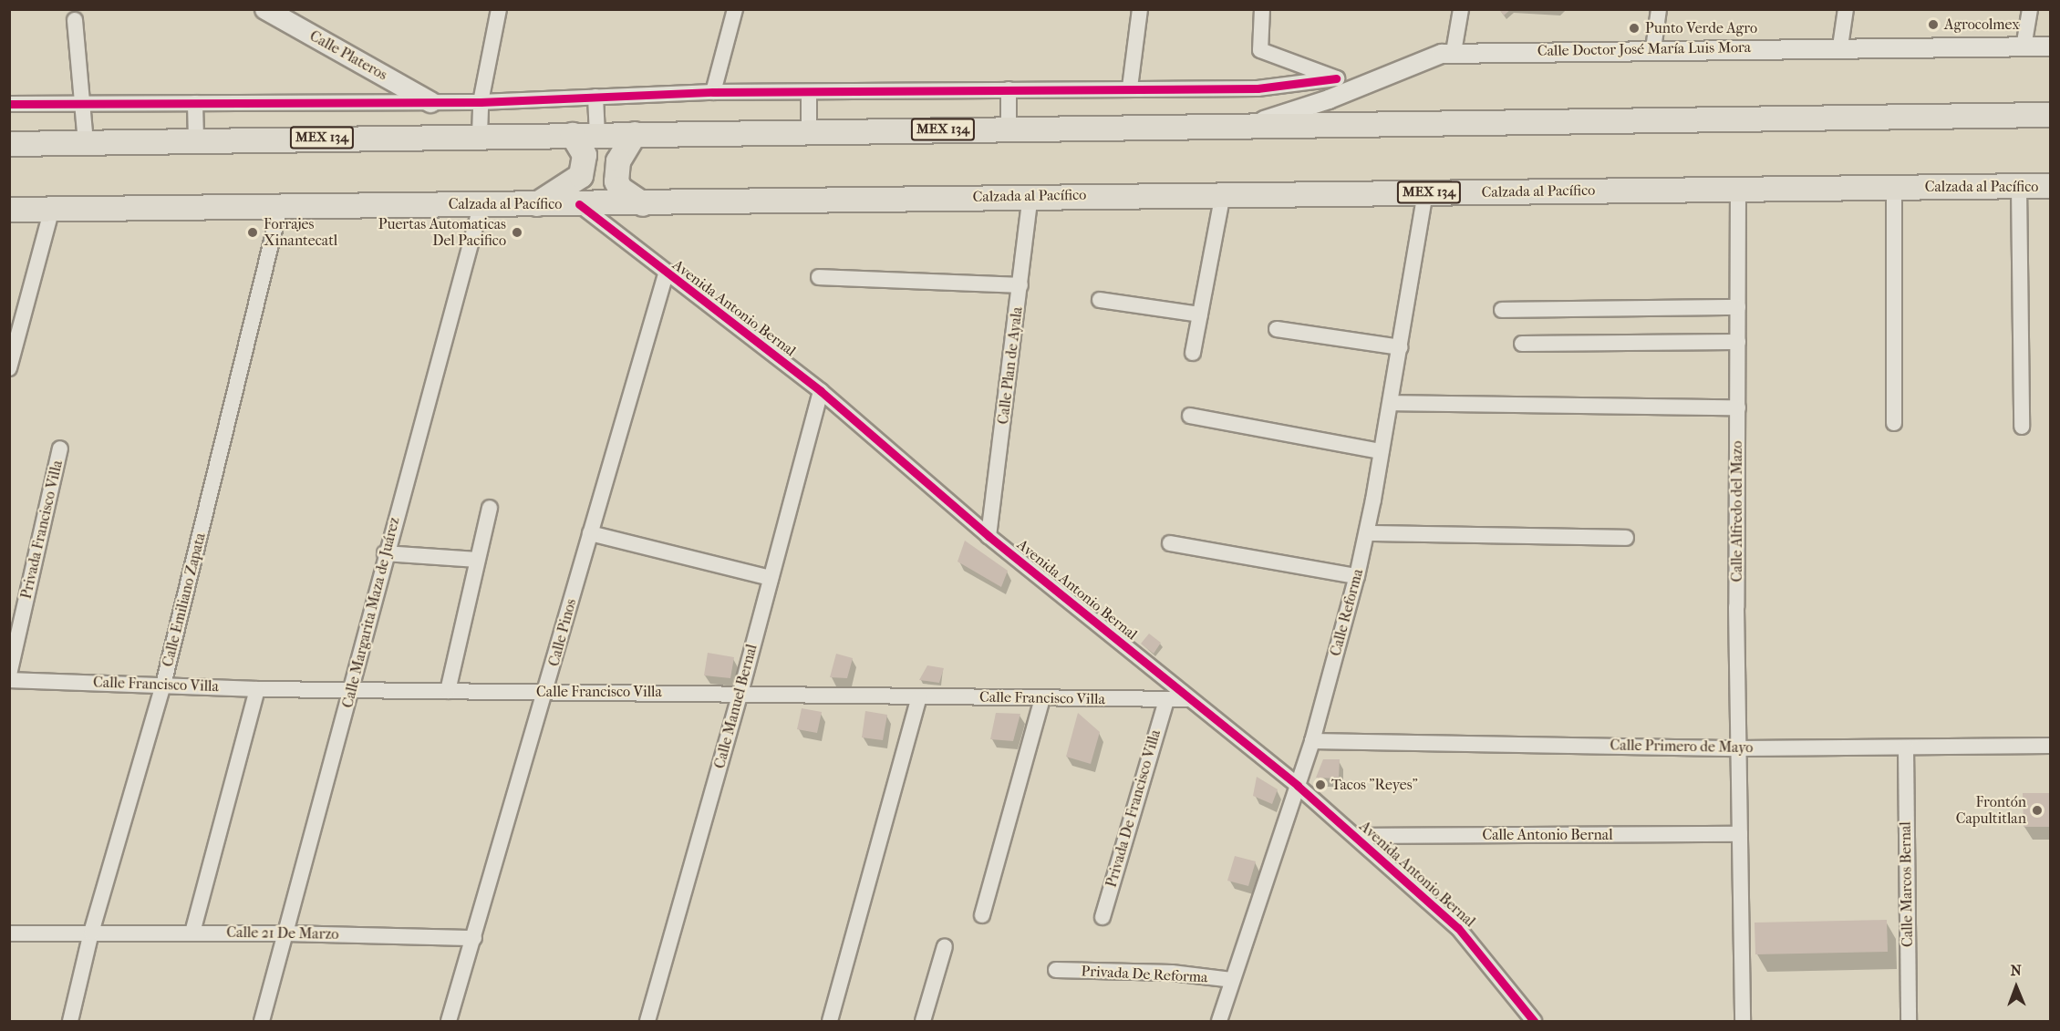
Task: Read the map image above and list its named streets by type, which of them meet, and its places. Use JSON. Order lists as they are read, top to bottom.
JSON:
{
  "streets": {
    "main road": ["Calle Plateros", "MEX 134", "Calzada al Pacífico"],
    "street": [
      "Calle Doctor José María Luis Mora",
      "Avenida Antonio Bernal",
      "Calle Plan de Ayala",
      "Calle Alfredo del Mazo",
      "Privada Francisco Villa",
      "Calle Emiliano Zapata",
      "Calle Margarita Maza de Juárez",
      "Calle Reforma",
      "Calle Pinos",
      "Calle Francisco Villa",
      "Calle Manuel Bernal",
      "Calle Primero de Mayo",
      "Privada De Francisco Villa",
      "Calle Antonio Bernal",
      "Calle Marcos Bernal",
      "Calle 21 De Marzo",
      "Privada De Reforma"
    ]
  },
  "crossings": [
    ["Calle Doctor José María Luis Mora", "MEX 134"],
    ["Calzada al Pacífico", "Avenida Antonio Bernal"],
    ["Calzada al Pacífico", "Calle Plan de Ayala"],
    ["Calzada al Pacífico", "Calle Alfredo del Mazo"],
    ["Calzada al Pacífico", "Calle Emiliano Zapata"],
    ["Calzada al Pacífico", "Calle Margarita Maza de Juárez"],
    ["Calzada al Pacífico", "Calle Reforma"],
    ["Avenida Antonio Bernal", "Calle Plan de Ayala"],
    ["Avenida Antonio Bernal", "Calle Reforma"],
    ["Avenida Antonio Bernal", "Calle Pinos"],
    ["Avenida Antonio Bernal", "Calle Francisco Villa"],
    ["Avenida Antonio Bernal", "Calle Manuel Bernal"],
    ["Avenida Antonio Bernal", "Calle Antonio Bernal"],
    ["Calle Alfredo del Mazo", "Calle Primero de Mayo"],
    ["Calle Alfredo del Mazo", "Calle Antonio Bernal"],
    ["Calle Emiliano Zapata", "Calle Francisco Villa"],
    ["Calle Emiliano Zapata", "Calle 21 De Marzo"],
    ["Calle Margarita Maza de Juárez", "Calle Francisco Villa"],
    ["Calle Margarita Maza de Juárez", "Calle 21 De Marzo"],
    ["Calle Reforma", "Calle Primero de Mayo"],
    ["Calle Reforma", "Privada De Reforma"],
    ["Calle Pinos", "Calle Francisco Villa"],
    ["Calle Pinos", "Calle 21 De Marzo"],
    ["Calle Francisco Villa", "Calle Manuel Bernal"],
    ["Calle Francisco Villa", "Privada De Francisco Villa"],
    ["Calle Primero de Mayo", "Calle Marcos Bernal"]
  ],
  "places": [
    "Agrocolmex",
    "Punto Verde Agro",
    "Forrajes Xinantecatl",
    "Puertas Automaticas Del Pacifico",
    "Tacos \"Reyes\"",
    "Frontón Capultitlan"
  ],
  "north": "top"
}
